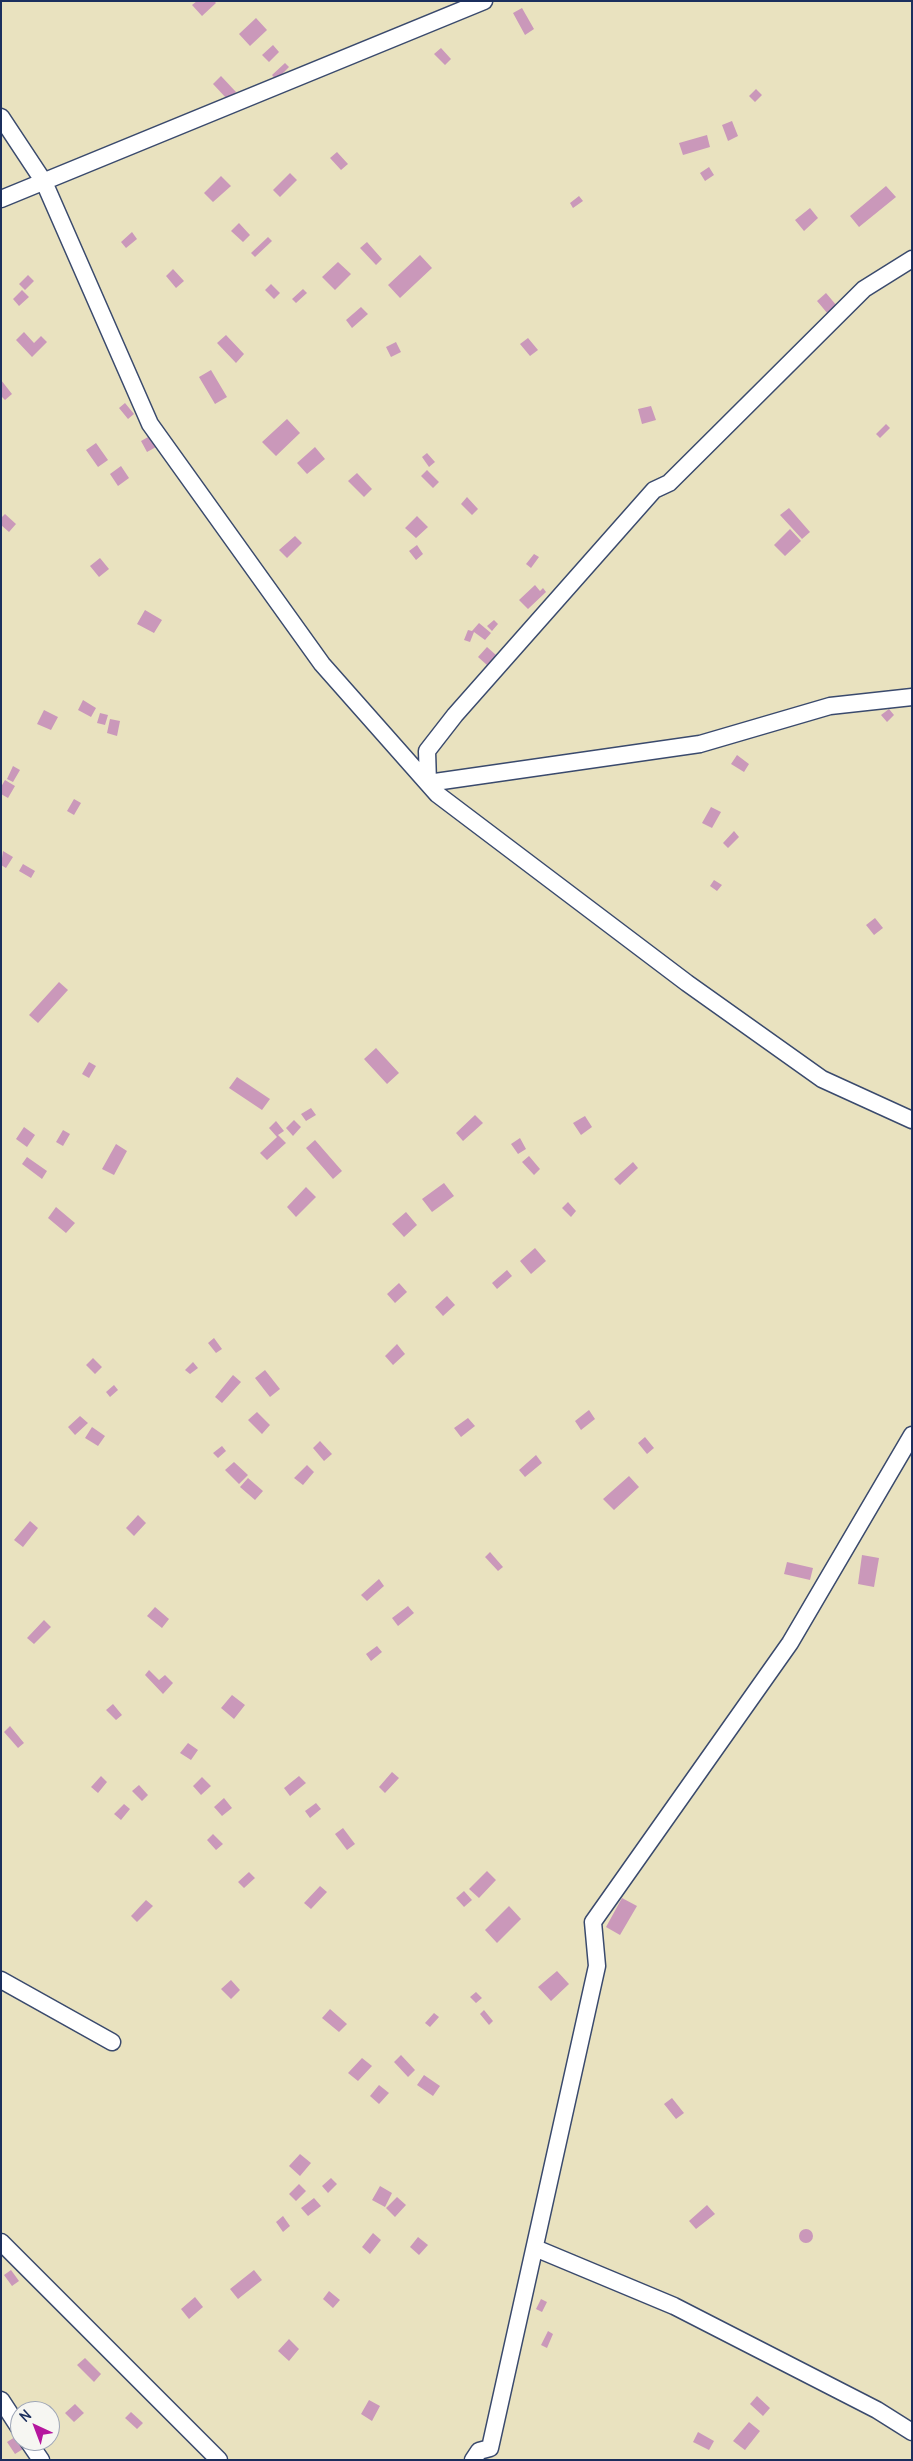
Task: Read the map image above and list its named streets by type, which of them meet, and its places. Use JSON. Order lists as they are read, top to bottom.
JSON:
{
  "north": "top left"
}
